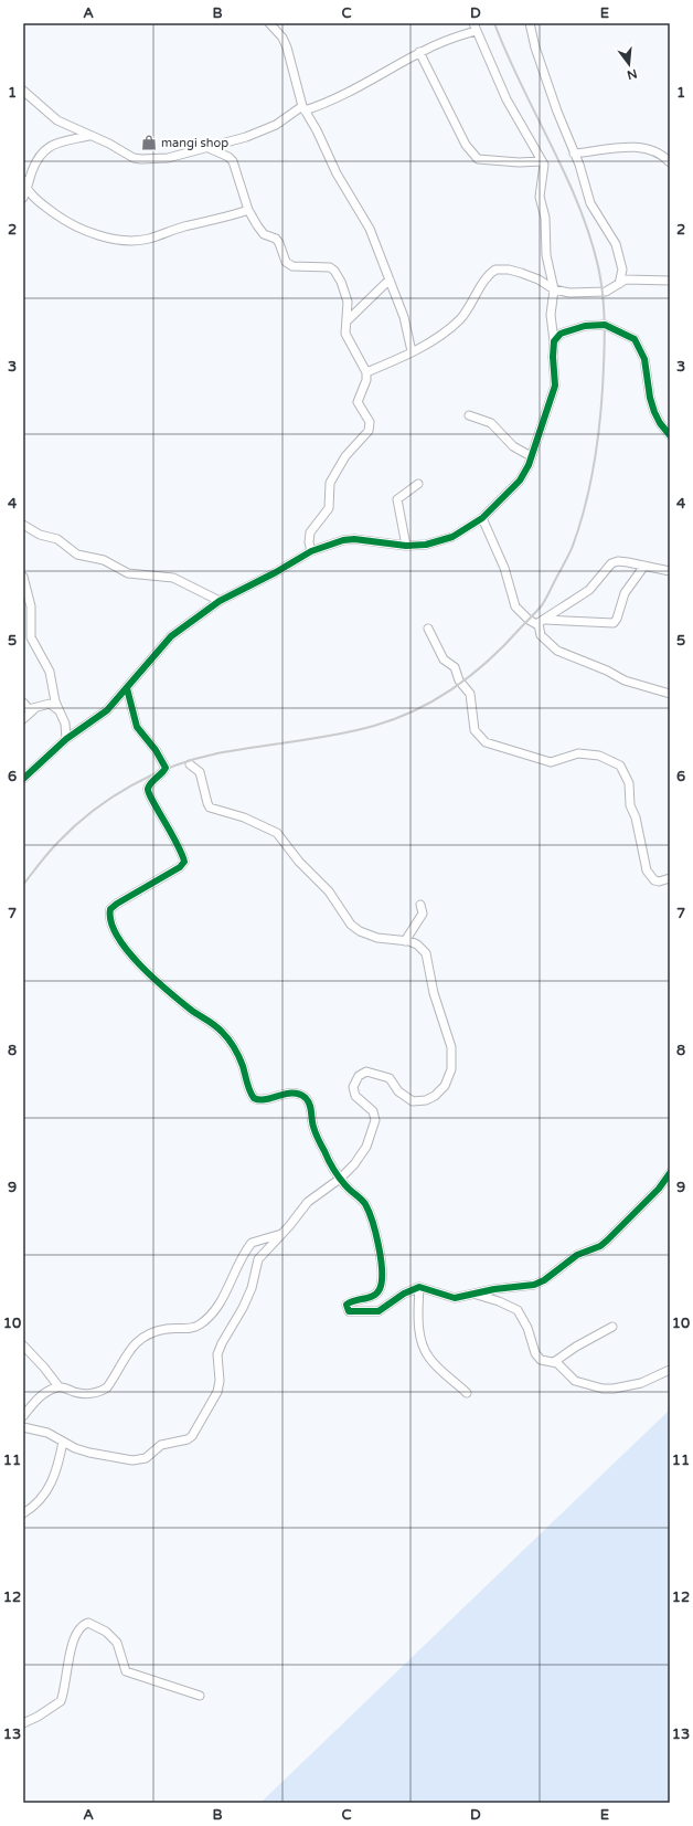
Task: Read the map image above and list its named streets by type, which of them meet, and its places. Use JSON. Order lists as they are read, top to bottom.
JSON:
{
  "places": {
    "shop": ["mangi shop"]
  },
  "north": "bottom",
  "grid": {
    "columns": [
      "A",
      "B",
      "C",
      "D",
      "E"
    ],
    "rows": [
      "1",
      "2",
      "3",
      "4",
      "5",
      "6",
      "7",
      "8",
      "9",
      "10",
      "11",
      "12",
      "13"
    ]
  }
}
